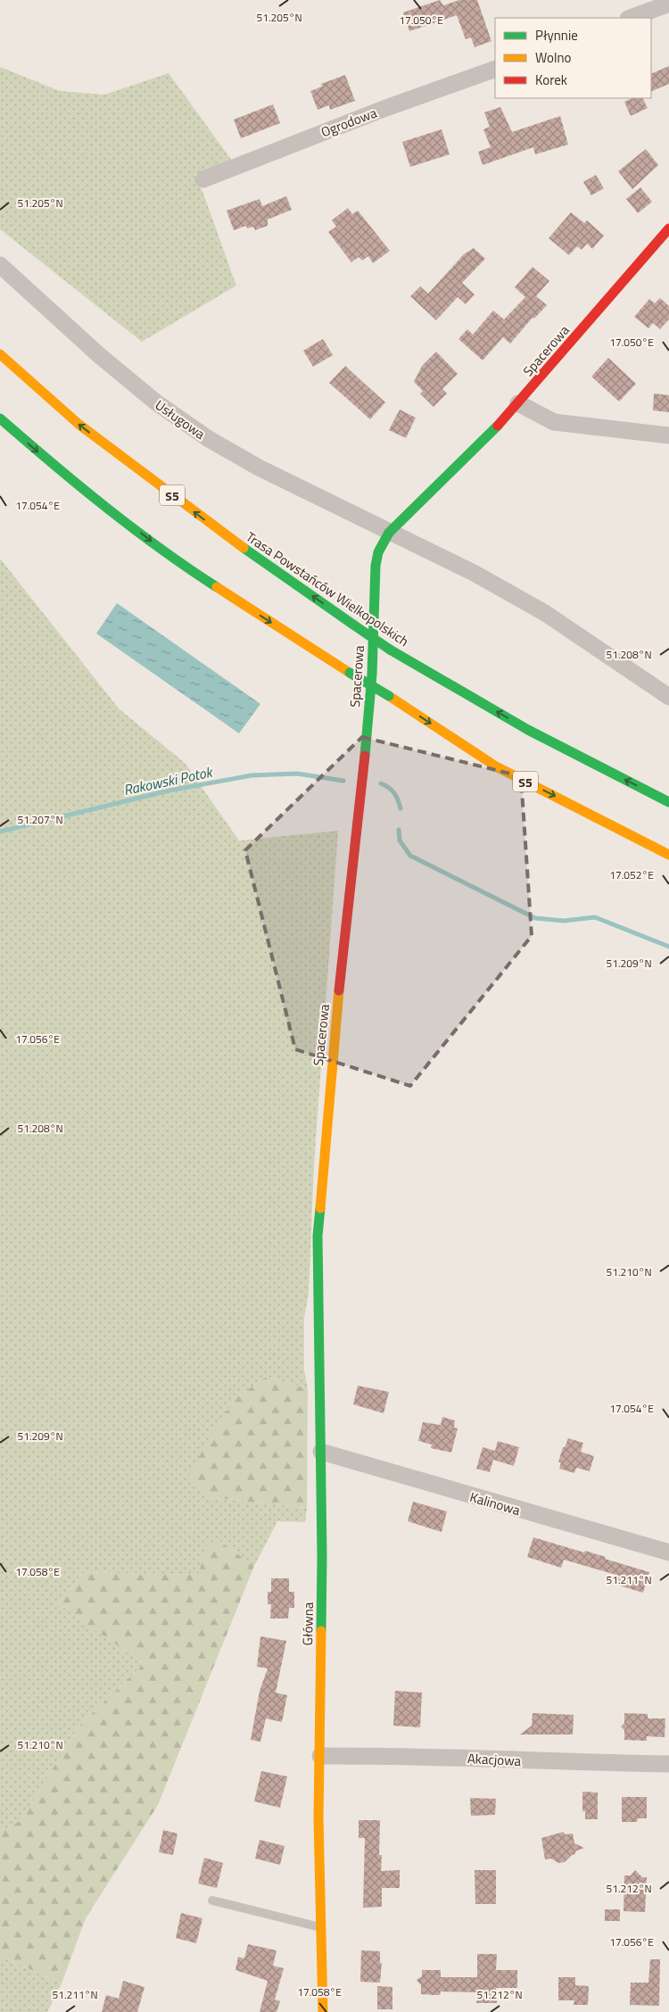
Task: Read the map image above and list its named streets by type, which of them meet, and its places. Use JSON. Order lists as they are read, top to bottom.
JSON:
{
  "streets": {
    "main road": [
      "Spacerowa",
      "S5",
      "Trasa Powstańców Wielkopolskich",
      "Główna"
    ],
    "street": [
      "Ogrodowa",
      "Usługowa",
      "Kalinowa",
      "Akacjowa"
    ]
  },
  "crossings": [
    ["Spacerowa", "Usługowa"],
    ["Spacerowa", "Główna"],
    ["Kalinowa", "Główna"],
    ["Główna", "Akacjowa"]
  ],
  "water": ["Rakowski Potok"],
  "legend": ["Płynnie", "Wolno", "Korek"],
  "coordinates": [
    "51.205°N",
    "17.050°E",
    "17.054°E",
    "51.208°N",
    "51.207°N",
    "17.052°E",
    "51.209°N",
    "17.056°E",
    "51.210°N",
    "17.058°E",
    "51.211°N",
    "51.212°N"
  ]
}
